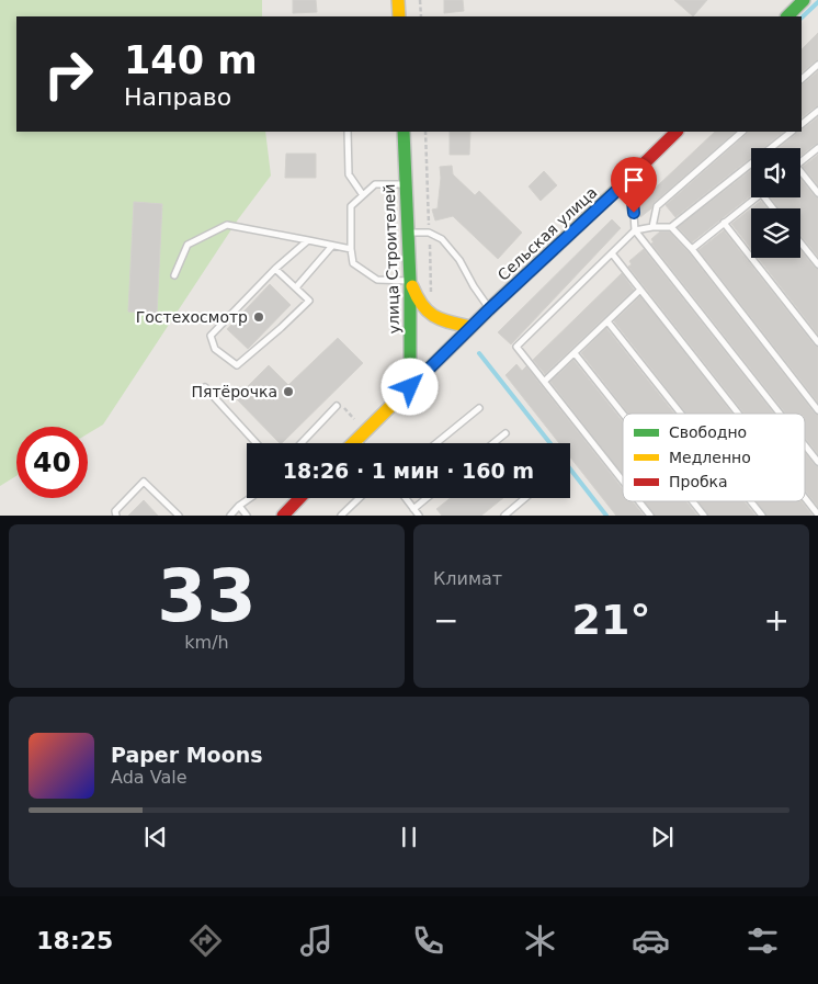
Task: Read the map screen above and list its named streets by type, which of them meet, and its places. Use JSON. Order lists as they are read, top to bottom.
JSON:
{
  "streets": {
    "street": ["Сельская улица", "улица Строителей"]
  },
  "crossings": [
    ["Сельская улица", "улица Строителей"]
  ],
  "places": ["Гостехосмотр", "Пятёрочка"],
  "legend": ["Свободно", "Медленно", "Пробка"],
  "page": {
    "turn": ["140 m", "Направо"],
    "limit": "40",
    "trip": "18:26 · 1 мин · 160 m",
    "tile": [
      ["33", "km/h"],
      "Климат"
    ],
    "heat": ["−", "21°", "+"],
    "song": ["Paper Moons", "Ada Vale"],
    "tabs": "18:25"
  }
}
